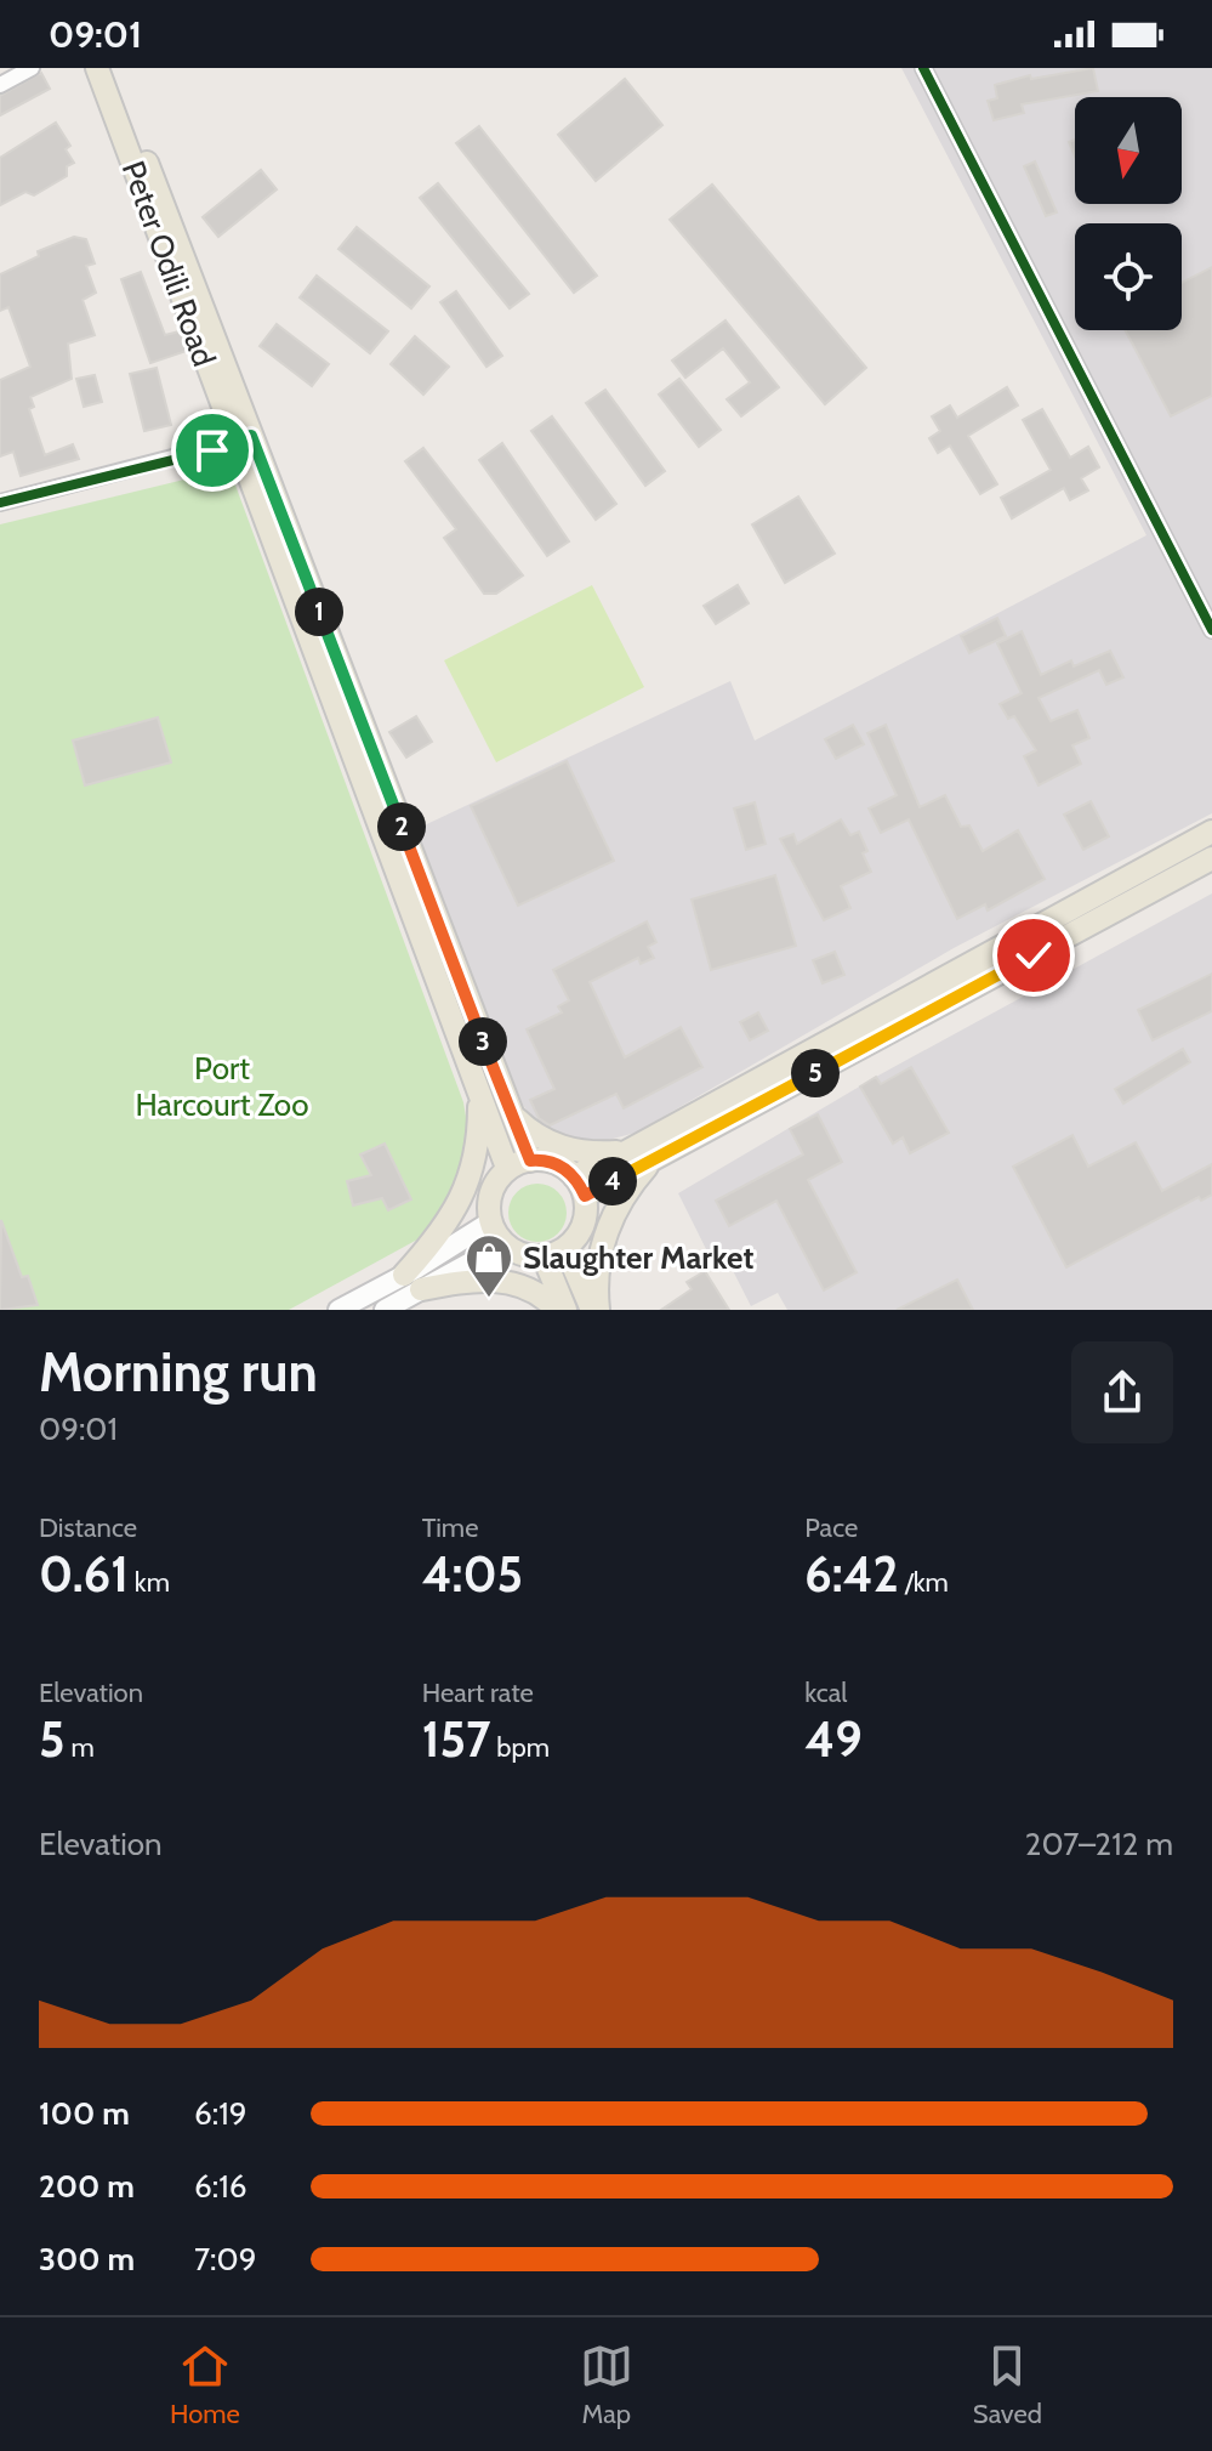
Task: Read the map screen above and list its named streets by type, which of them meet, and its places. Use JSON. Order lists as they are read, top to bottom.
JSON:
{
  "streets": {
    "main road": ["Peter Odili Road"]
  },
  "parks": ["Port Harcourt Zoo"],
  "places": {
    "shop": ["Slaughter Market"]
  },
  "north": "bottom",
  "page": {
    "status": "09:01",
    "pins": [
      "1",
      "2",
      "3",
      "5",
      "4"
    ],
    "heading": ["Morning run", "09:01"],
    "stats": [
      ["Distance", "0.61 km"],
      ["Time", "4:05"],
      ["Pace", "6:42 /km"],
      ["Elevation", "5 m"],
      ["Heart rate", "157 bpm"],
      ["kcal", "49"]
    ],
    "chart": ["Elevation", "207–212 m"],
    "list": [
      {
        "name": "100 m",
        "note": "6:19"
      },
      {
        "name": "200 m",
        "note": "6:16"
      },
      {
        "name": "300 m",
        "note": "7:09"
      }
    ],
    "tabs": ["Home", "Map", "Saved"]
  }
}
